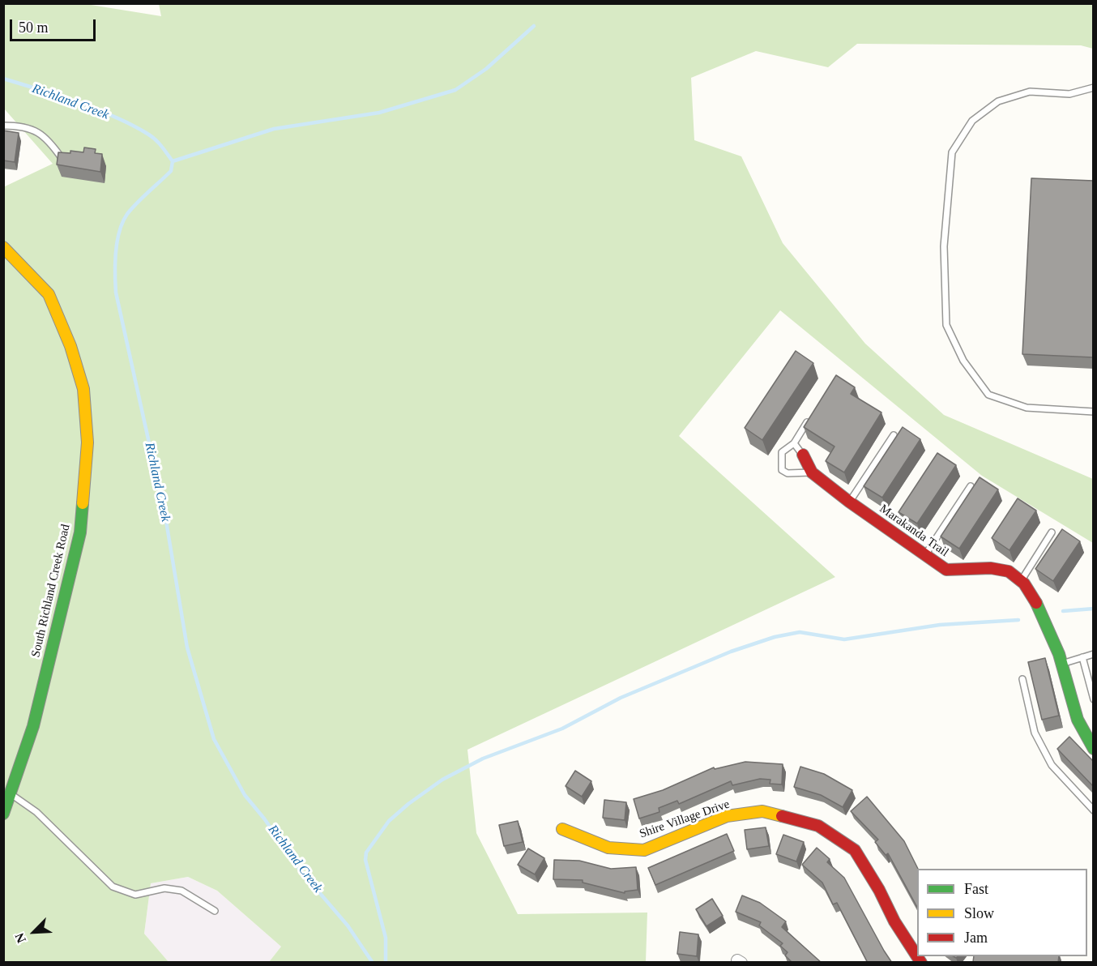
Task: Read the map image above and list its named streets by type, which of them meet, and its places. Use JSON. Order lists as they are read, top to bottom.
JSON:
{
  "streets": {
    "street": ["Marakanda Trail", "South Richland Creek Road", "Shire Village Drive"]
  },
  "water": ["Richland Creek"],
  "legend": ["Fast", "Slow", "Jam"],
  "scale_bar": "50 m",
  "north": "bottom left"
}
